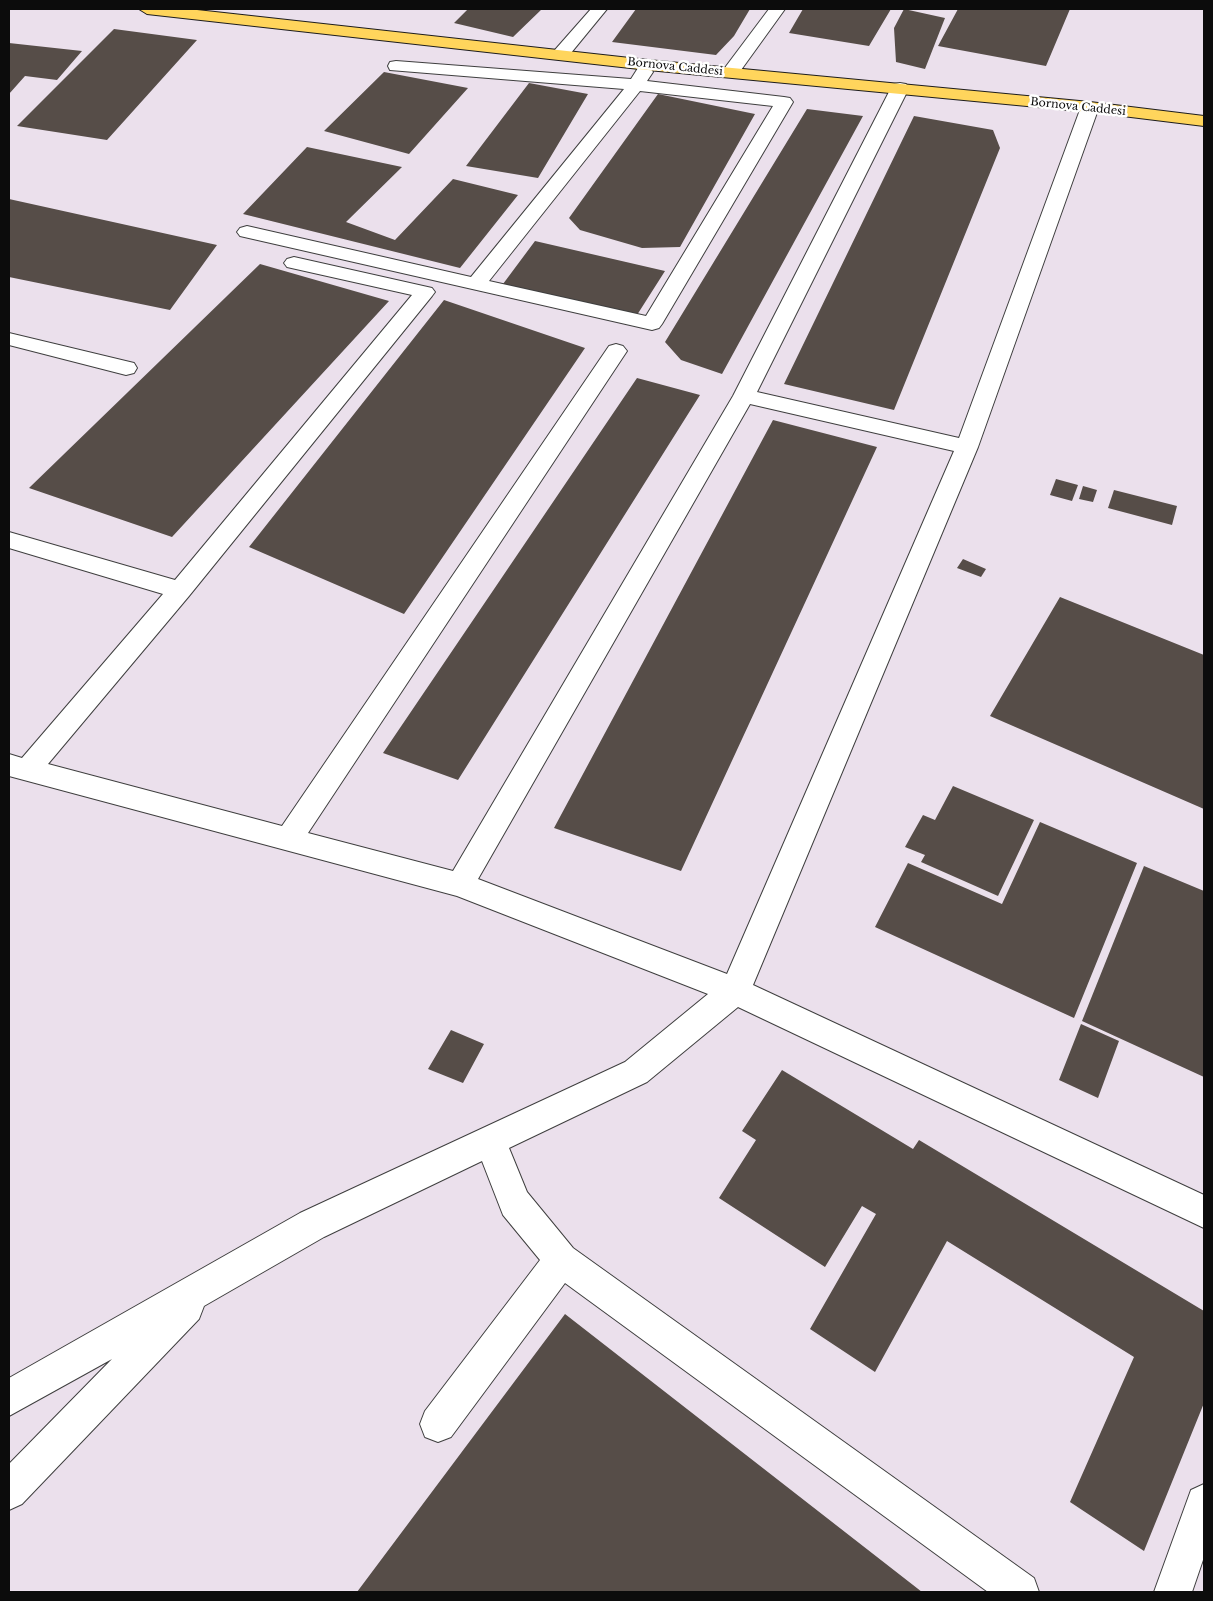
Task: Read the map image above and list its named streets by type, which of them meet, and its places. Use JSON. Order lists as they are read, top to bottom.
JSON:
{
  "streets": {
    "main road": ["Bornova Caddesi"]
  }
}
